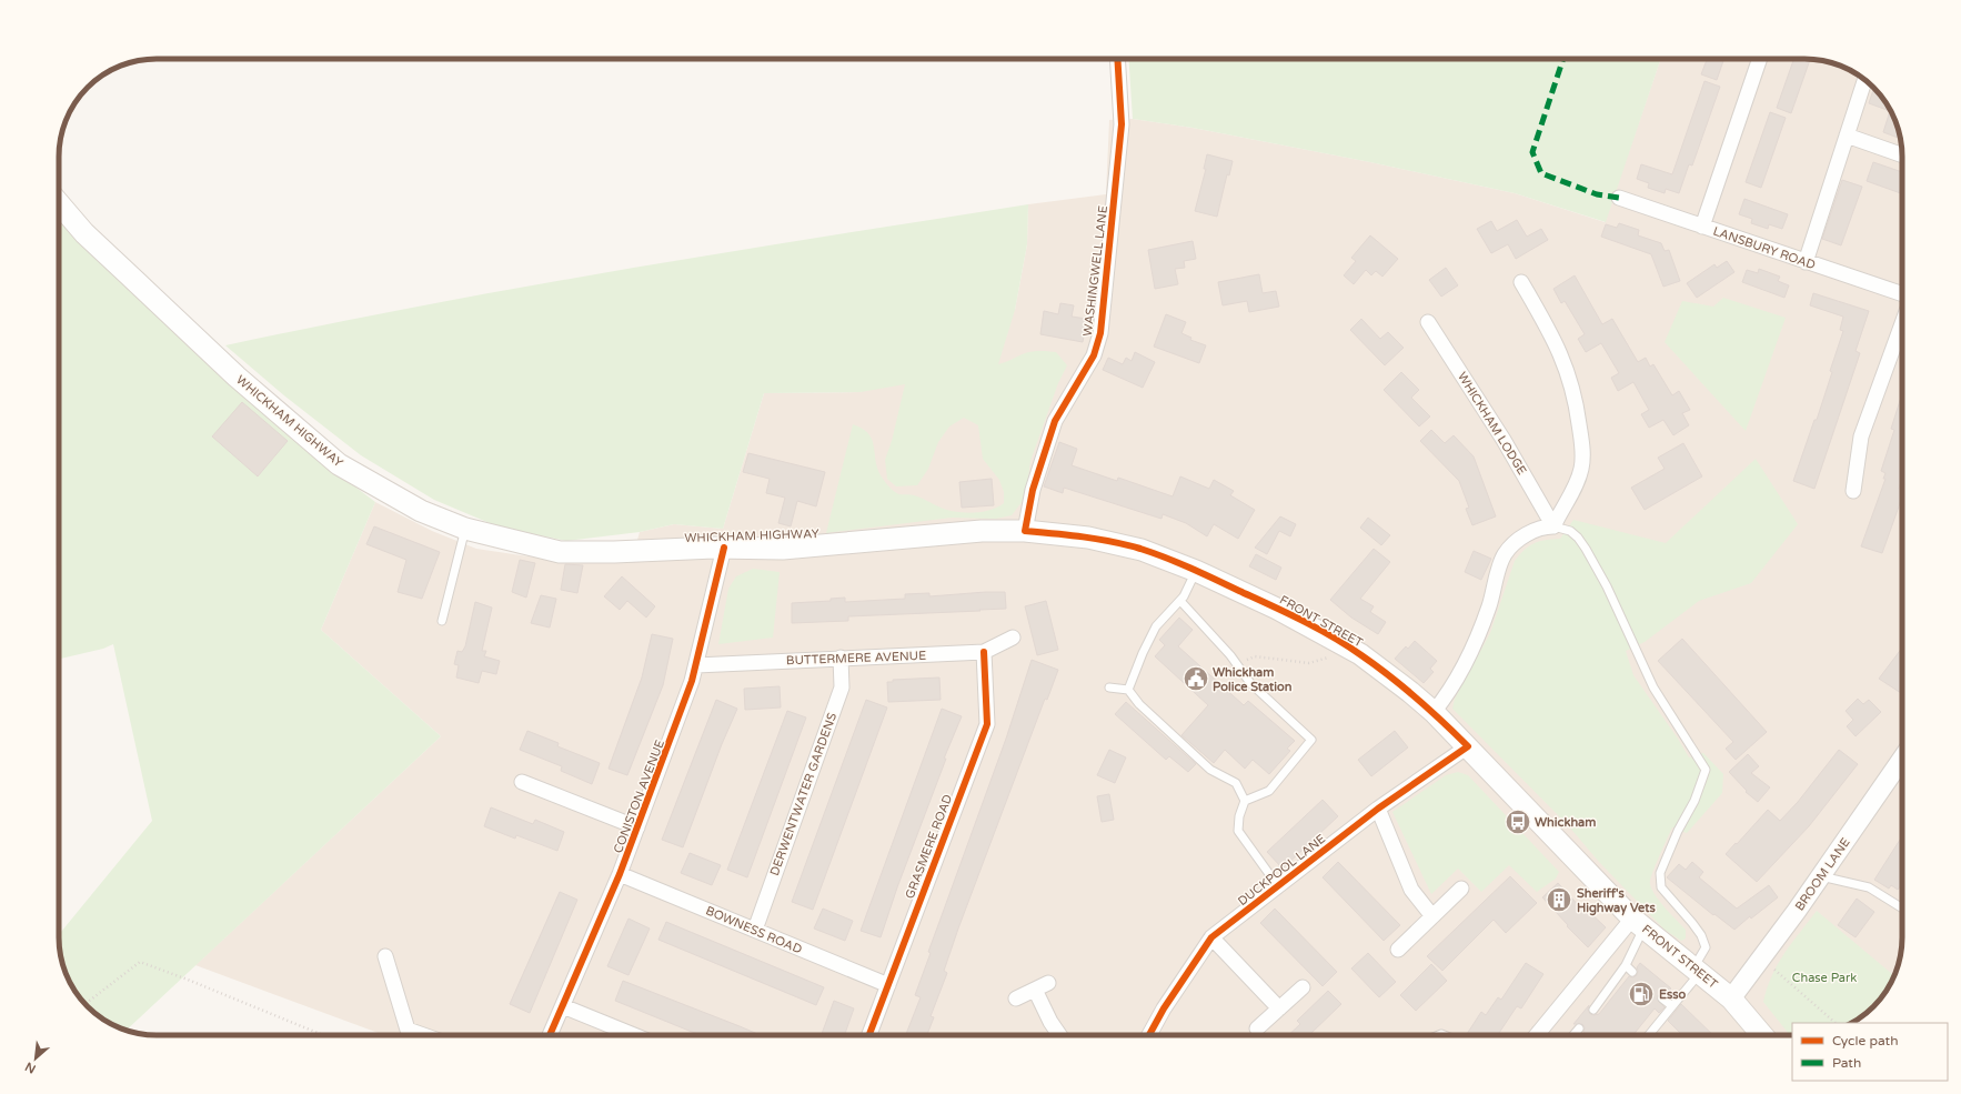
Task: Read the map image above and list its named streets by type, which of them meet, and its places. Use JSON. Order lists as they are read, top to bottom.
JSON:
{
  "streets": {
    "main road": ["WHICKHAM HIGHWAY", "FRONT STREET"],
    "street": [
      "LANSBURY ROAD",
      "WASHINGWELL LANE",
      "WHICKHAM LODGE",
      "BUTTERMERE AVENUE",
      "DERWENTWATER GARDENS",
      "CONISTON AVENUE",
      "GRASMERE ROAD",
      "DUCKPOOL LANE",
      "BROOM LANE",
      "BOWNESS ROAD"
    ]
  },
  "crossings": [
    ["WASHINGWELL LANE", "WHICKHAM HIGHWAY"],
    ["WHICKHAM HIGHWAY", "FRONT STREET"],
    ["WHICKHAM HIGHWAY", "CONISTON AVENUE"],
    ["FRONT STREET", "DUCKPOOL LANE"],
    ["FRONT STREET", "BROOM LANE"],
    ["BUTTERMERE AVENUE", "DERWENTWATER GARDENS"],
    ["BUTTERMERE AVENUE", "CONISTON AVENUE"],
    ["BUTTERMERE AVENUE", "GRASMERE ROAD"],
    ["DERWENTWATER GARDENS", "BOWNESS ROAD"],
    ["CONISTON AVENUE", "BOWNESS ROAD"],
    ["GRASMERE ROAD", "BOWNESS ROAD"]
  ],
  "parks": ["Chase Park"],
  "places": {
    "public building": ["Whickham Police Station"],
    "bus stop": ["Whickham"],
    "building": ["Sheriff's Highway Vets"],
    "fuel station": ["Esso"]
  },
  "legend": ["Cycle path", "Path"],
  "north": "bottom left"
}
